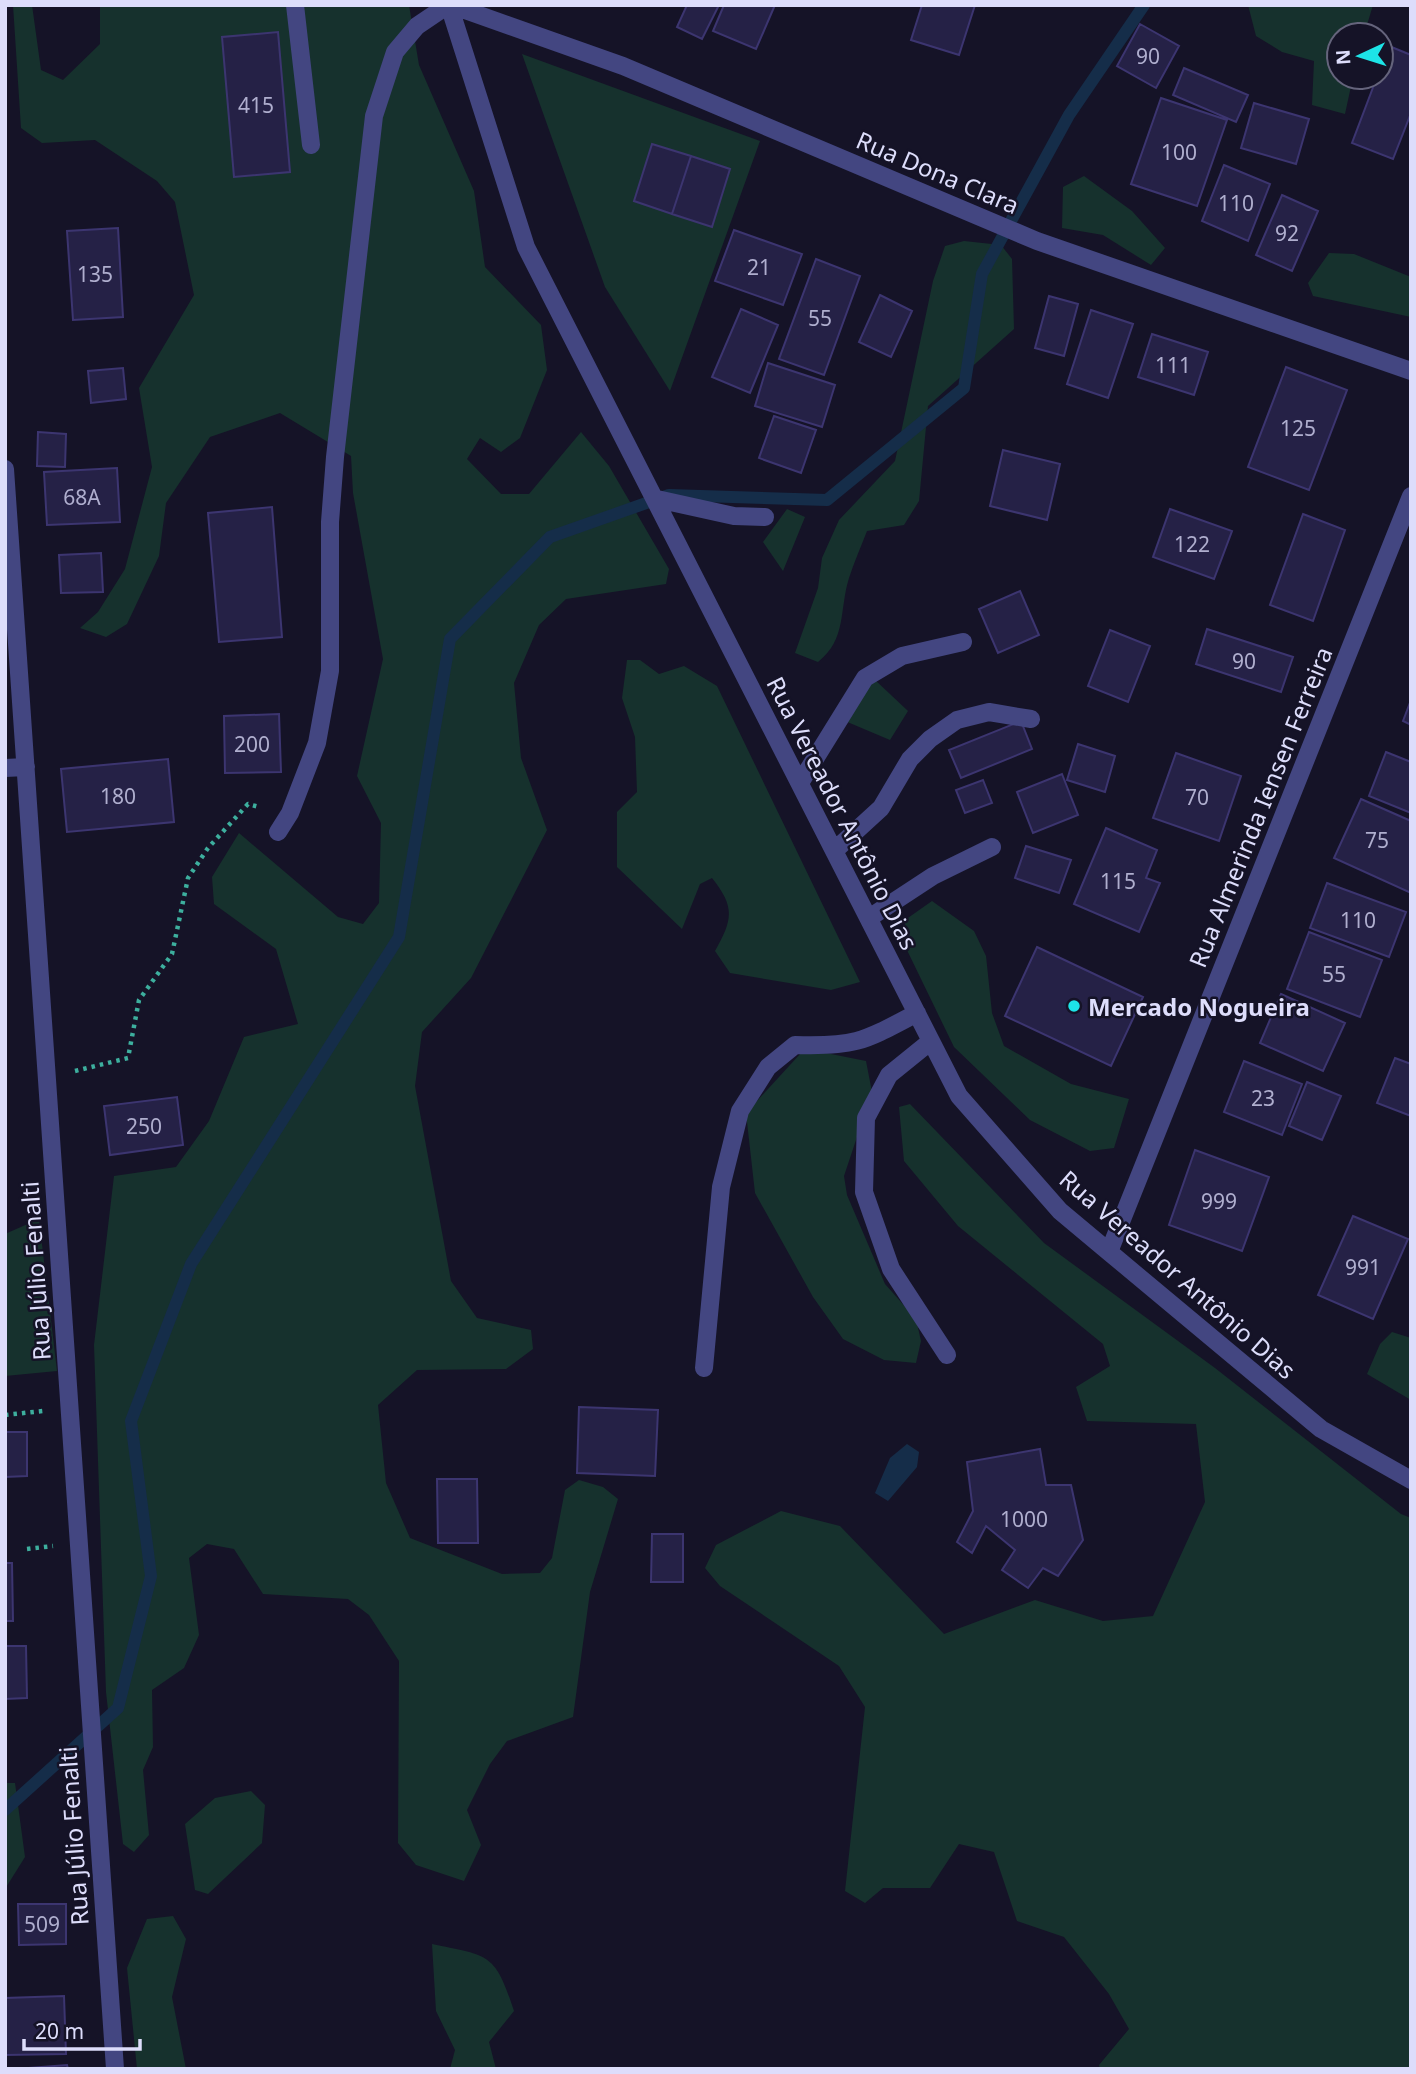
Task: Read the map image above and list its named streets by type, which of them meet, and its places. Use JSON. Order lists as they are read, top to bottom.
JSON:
{
  "streets": {
    "street": [
      "Rua Dona Clara",
      "Rua Almerinda Iensen Ferreira",
      "Rua Vereador Antônio Dias",
      "Rua Júlio Fenalti"
    ]
  },
  "crossings": [
    ["Rua Dona Clara", "Rua Vereador Antônio Dias"],
    ["Rua Almerinda Iensen Ferreira", "Rua Vereador Antônio Dias"]
  ],
  "places": ["Mercado Nogueira"],
  "house_numbers": [
    "90",
    "415",
    "100",
    "110",
    "92",
    "21",
    "135",
    "55",
    "111",
    "125",
    "68A",
    "122",
    "90",
    "200",
    "180",
    "70",
    "75",
    "115",
    "110",
    "55",
    "23",
    "250",
    "999",
    "991",
    "1000",
    "509"
  ],
  "scale_bar": "20 m",
  "north": "left"
}
